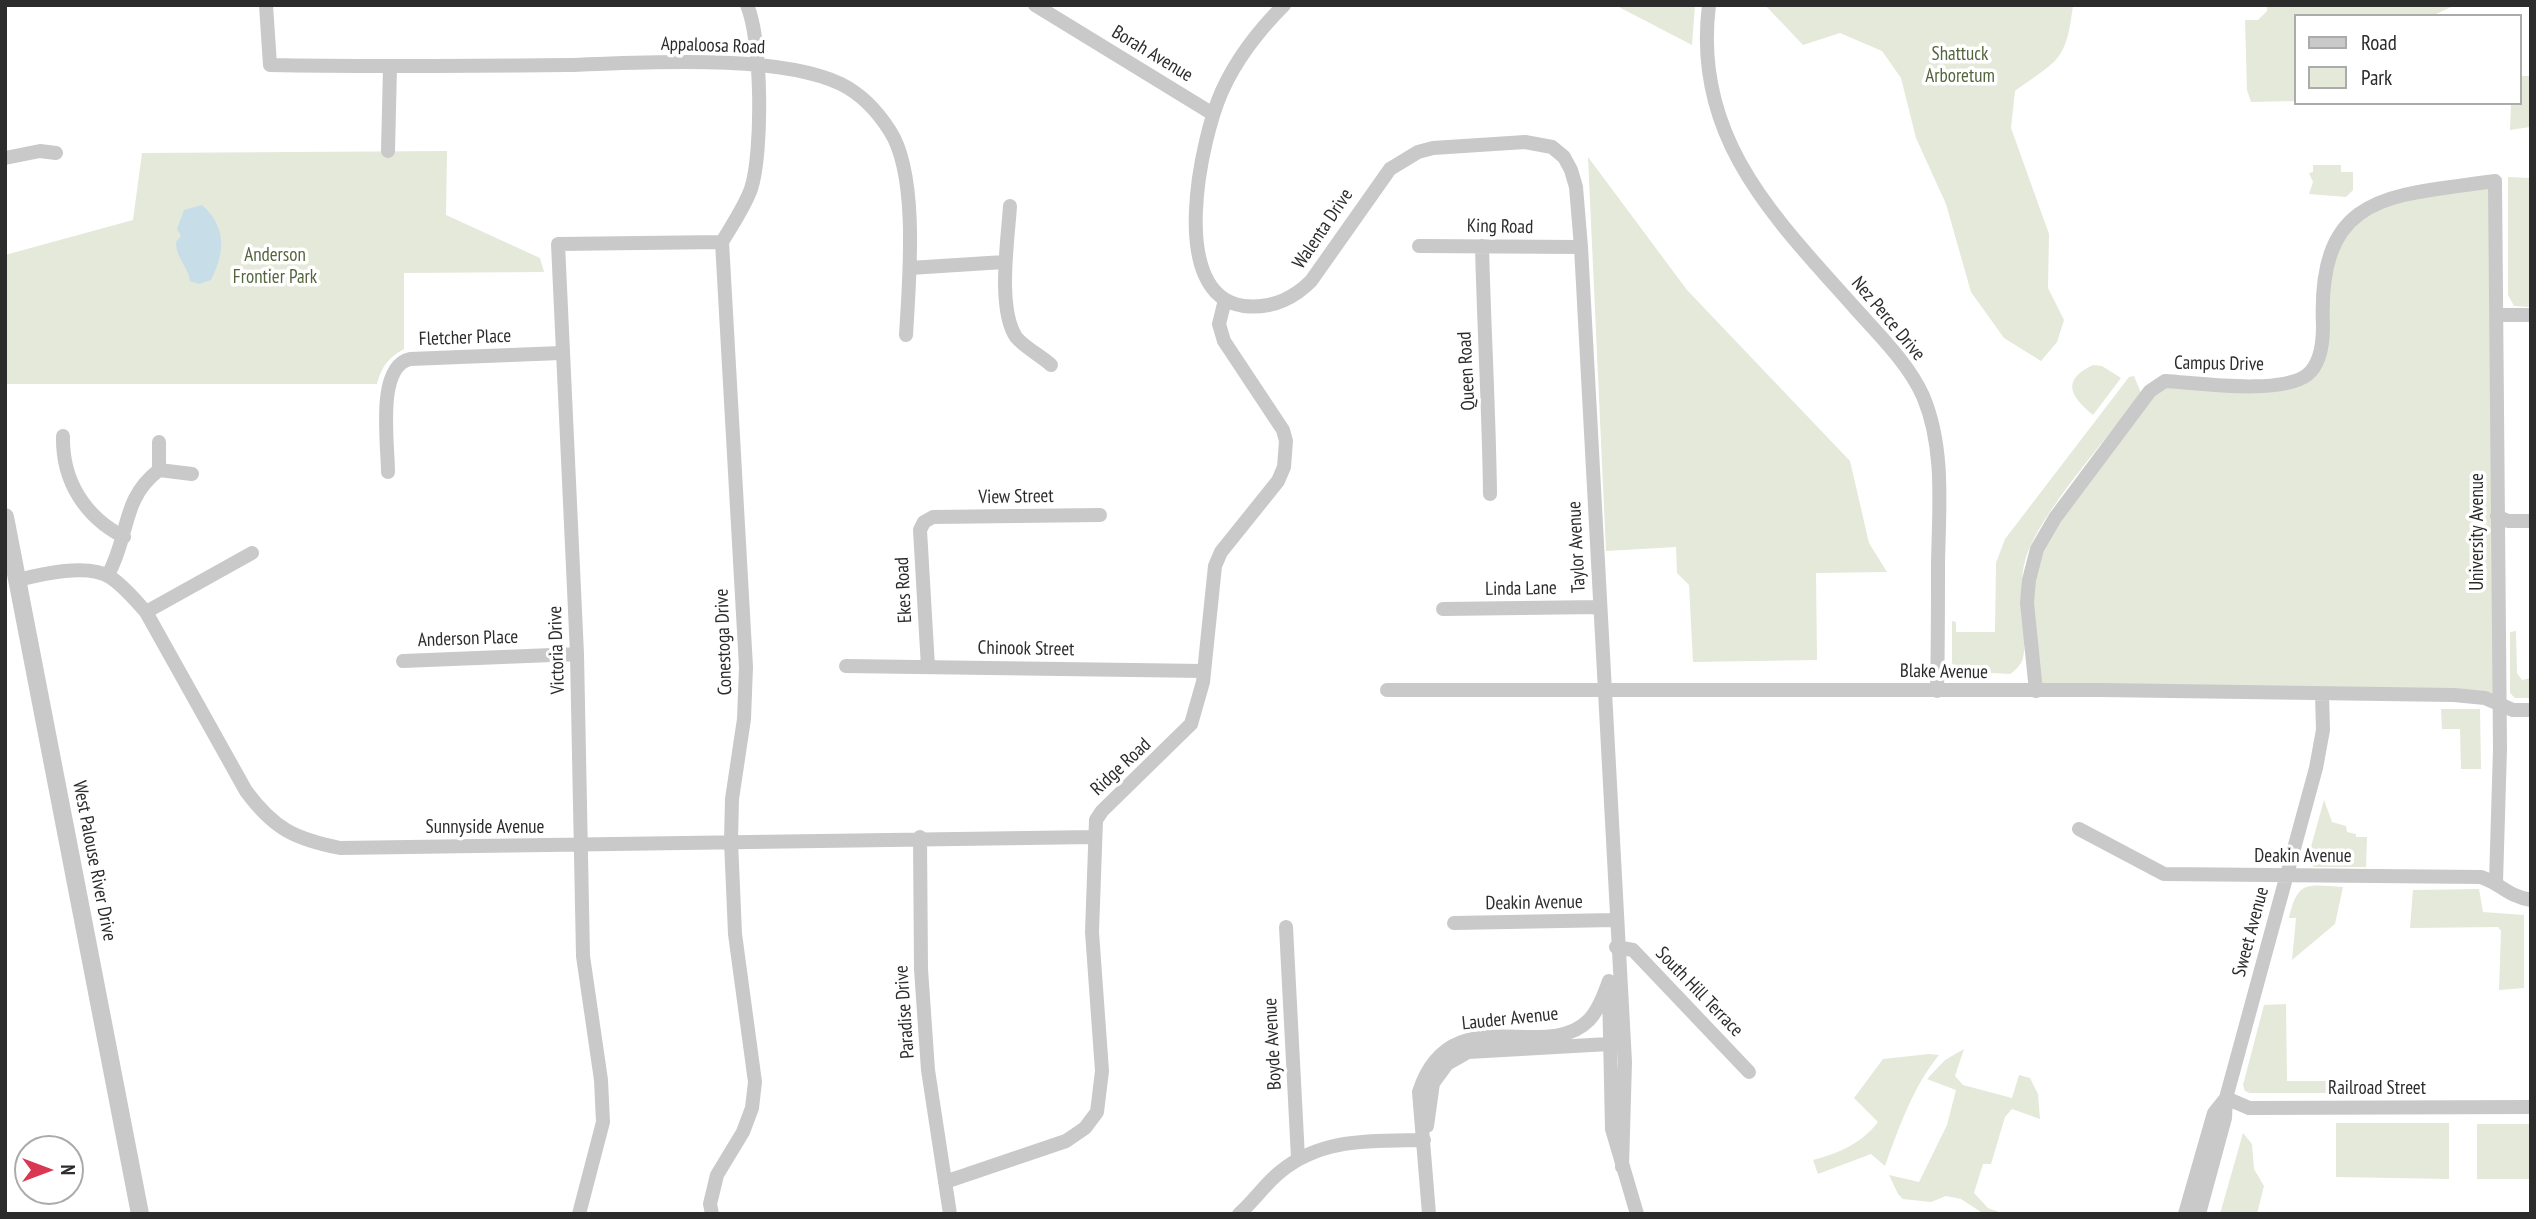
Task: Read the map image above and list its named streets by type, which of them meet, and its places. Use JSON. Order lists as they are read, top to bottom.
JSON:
{
  "streets": {
    "street": [
      "Appaloosa Road",
      "Borah Avenue",
      "King Road",
      "Walenta Drive",
      "Nez Perce Drive",
      "Fletcher Place",
      "Campus Drive",
      "Queen Road",
      "View Street",
      "University Avenue",
      "Taylor Avenue",
      "Linda Lane",
      "Ekes Road",
      "Anderson Place",
      "Conestoga Drive",
      "Chinook Street",
      "Victoria Drive",
      "Blake Avenue",
      "Ridge Road",
      "Sunnyside Avenue",
      "Deakin Avenue",
      "West Palouse River Drive",
      "Sweet Avenue",
      "South Hill Terrace",
      "Paradise Drive",
      "Lauder Avenue",
      "Boyde Avenue",
      "Railroad Street"
    ]
  },
  "crossings": [
    ["King Road", "Queen Road"],
    ["King Road", "Taylor Avenue"],
    ["Walenta Drive", "Taylor Avenue"],
    ["Walenta Drive", "Ridge Road"],
    ["Nez Perce Drive", "Blake Avenue"],
    ["Fletcher Place", "Victoria Drive"],
    ["Campus Drive", "University Avenue"],
    ["Campus Drive", "Blake Avenue"],
    ["View Street", "Ekes Road"],
    ["University Avenue", "Blake Avenue"],
    ["University Avenue", "Deakin Avenue"],
    ["Taylor Avenue", "Linda Lane"],
    ["Taylor Avenue", "Blake Avenue"],
    ["Taylor Avenue", "Deakin Avenue"],
    ["Taylor Avenue", "South Hill Terrace"],
    ["Taylor Avenue", "Lauder Avenue"],
    ["Ekes Road", "Chinook Street"],
    ["Anderson Place", "Victoria Drive"],
    ["Conestoga Drive", "Victoria Drive"],
    ["Conestoga Drive", "Sunnyside Avenue"],
    ["Chinook Street", "Ridge Road"],
    ["Victoria Drive", "Sunnyside Avenue"],
    ["Blake Avenue", "Sweet Avenue"],
    ["Ridge Road", "Sunnyside Avenue"],
    ["Ridge Road", "Paradise Drive"],
    ["Sunnyside Avenue", "Paradise Drive"],
    ["Deakin Avenue", "Sweet Avenue"],
    ["Sweet Avenue", "Railroad Street"]
  ],
  "parks": ["Shattuck Arboretum", "Anderson Frontier Park"],
  "legend": ["Road", "Park"],
  "north": "right"
}
